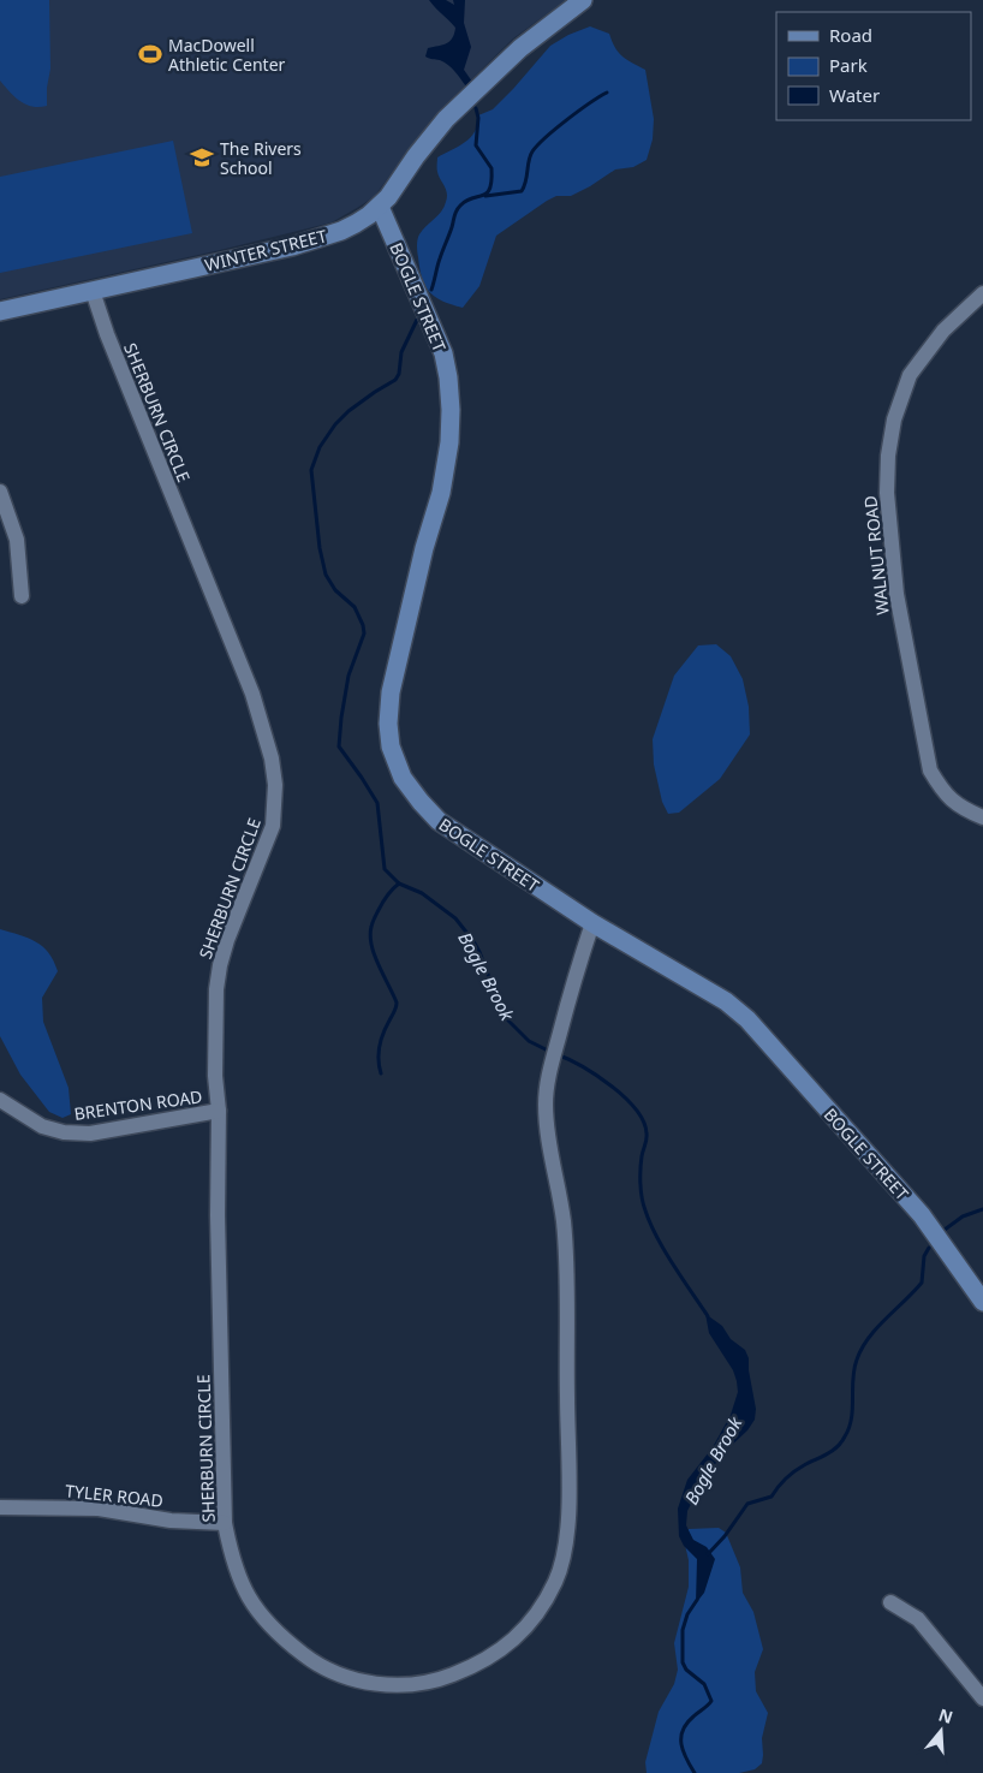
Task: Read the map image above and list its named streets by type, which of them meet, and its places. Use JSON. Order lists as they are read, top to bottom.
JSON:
{
  "streets": {
    "street": [
      "WINTER STREET",
      "BOGLE STREET",
      "SHERBURN CIRCLE",
      "WALNUT ROAD",
      "BRENTON ROAD",
      "TYLER ROAD"
    ]
  },
  "crossings": [
    ["WINTER STREET", "BOGLE STREET"],
    ["WINTER STREET", "SHERBURN CIRCLE"],
    ["BOGLE STREET", "SHERBURN CIRCLE"],
    ["SHERBURN CIRCLE", "BRENTON ROAD"],
    ["SHERBURN CIRCLE", "TYLER ROAD"]
  ],
  "water": ["Bogle Brook"],
  "places": {
    "sports": ["MacDowell Athletic Center"],
    "school or university": ["The Rivers School"]
  },
  "legend": ["Road", "Park", "Water"],
  "north": "top"
}
